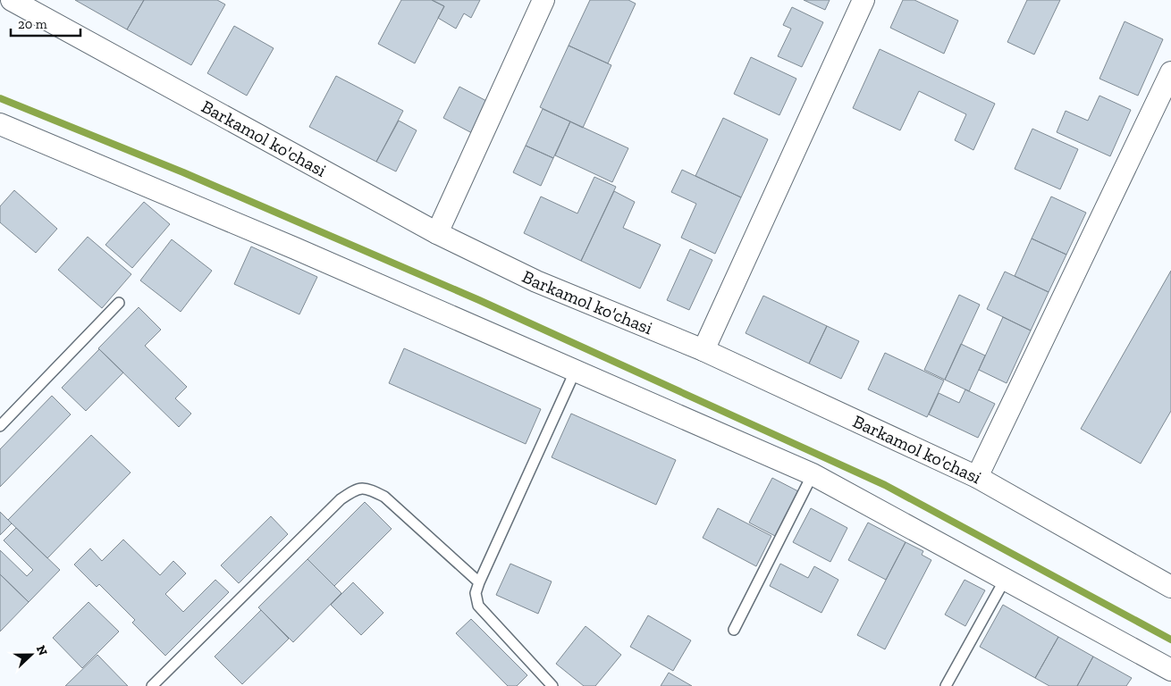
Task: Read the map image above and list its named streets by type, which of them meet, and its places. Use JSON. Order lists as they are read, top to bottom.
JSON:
{
  "streets": {
    "street": ["Barkamol ko'chasi"]
  },
  "scale_bar": "20 m",
  "north": "right"
}
